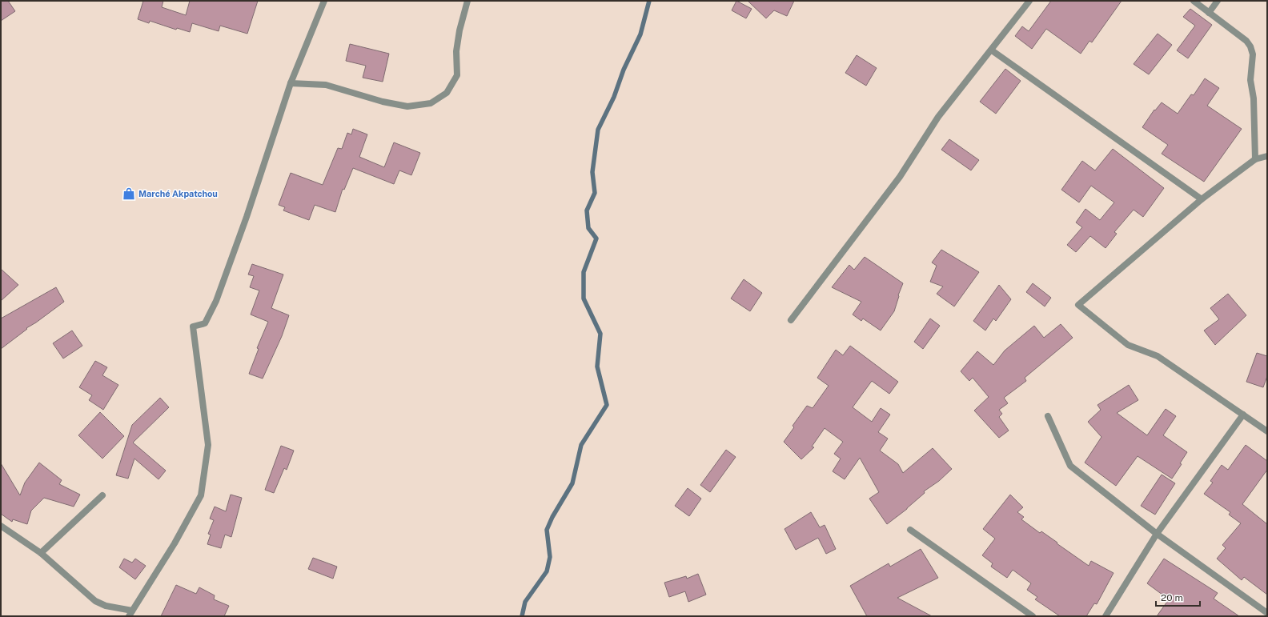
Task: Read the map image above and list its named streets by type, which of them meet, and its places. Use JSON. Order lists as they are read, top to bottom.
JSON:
{
  "places": {
    "shop": ["Marché Akpatchou"]
  },
  "scale_bar": "20 m"
}
